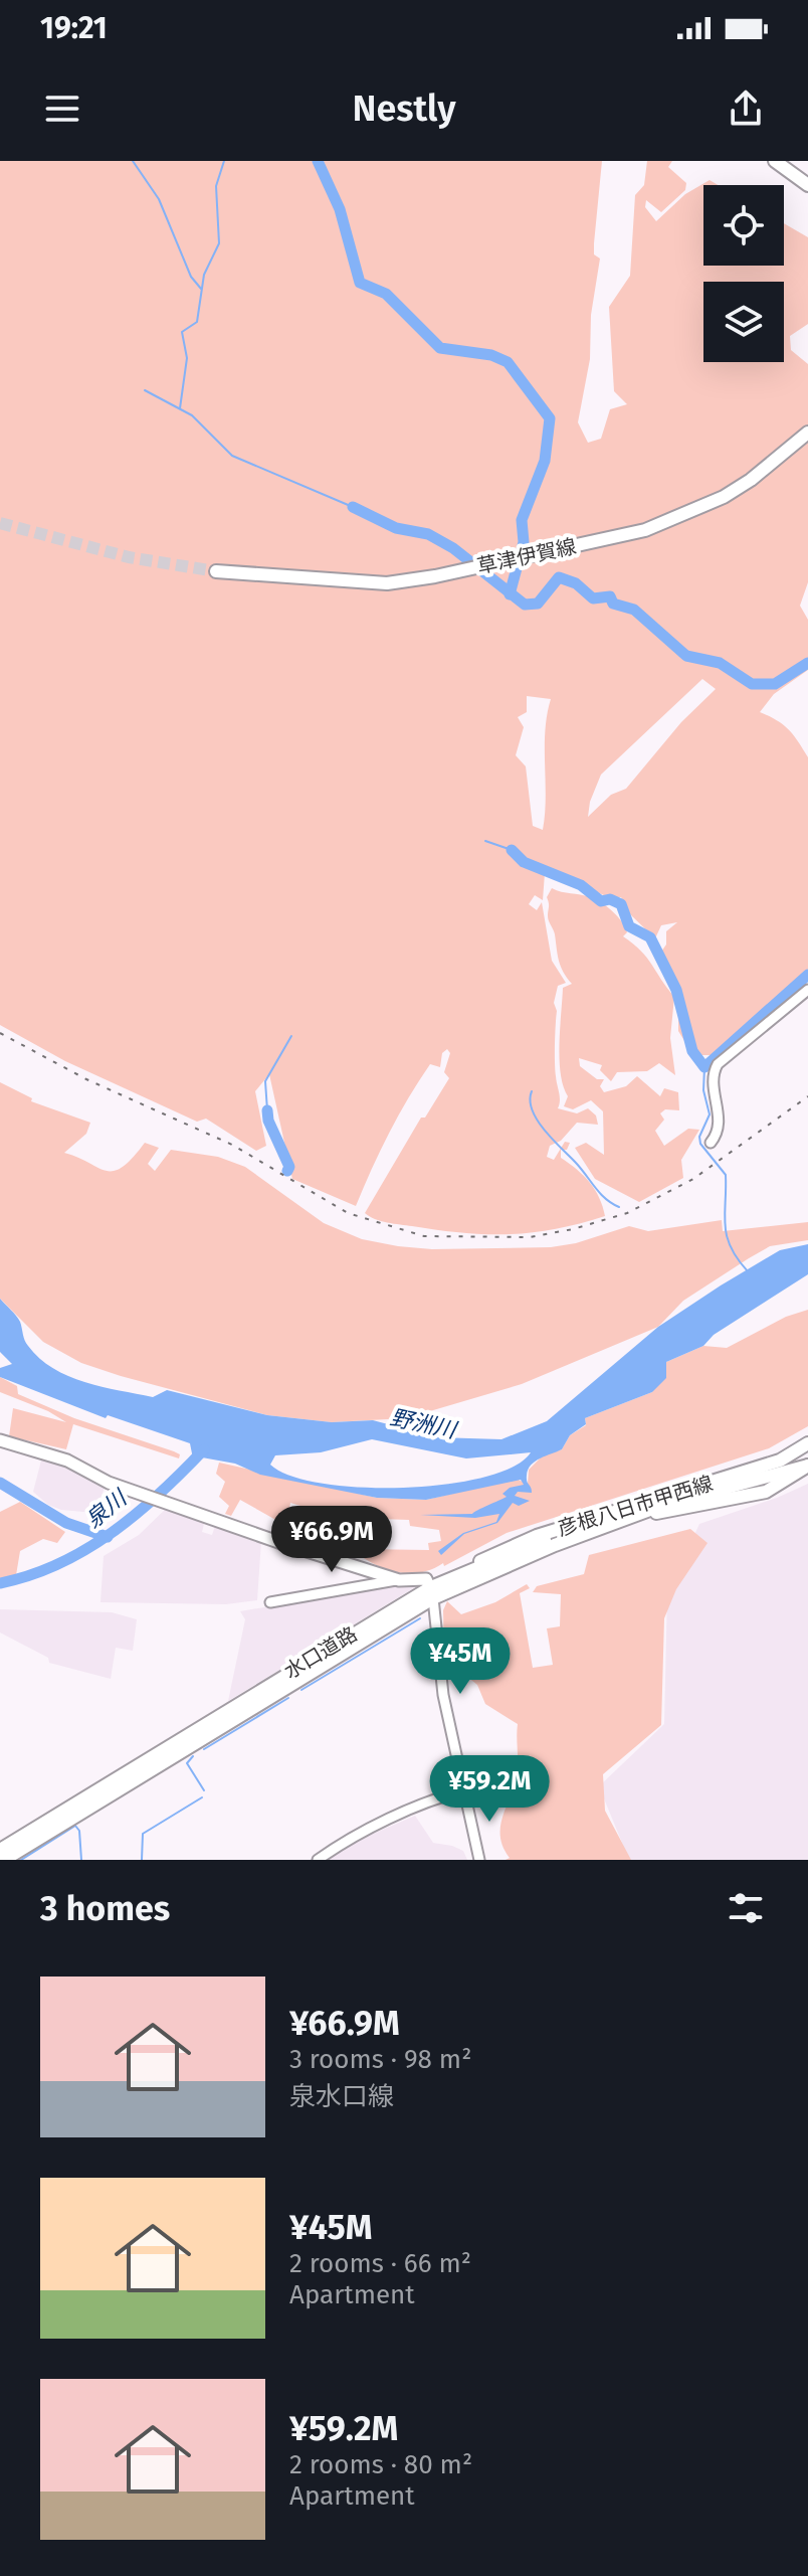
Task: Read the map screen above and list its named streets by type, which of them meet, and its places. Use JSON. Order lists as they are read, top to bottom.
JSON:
{
  "streets": {
    "main road": ["草津伊賀線", "彦根八日市甲西線", "水口道路"]
  },
  "crossings": [
    ["彦根八日市甲西線", "水口道路"]
  ],
  "water": ["野洲川", "泉川"],
  "page": {
    "status": "19:21",
    "header": "Nestly",
    "price": ["¥66.9M", "¥45M", "¥59.2M"],
    "heading": "3 homes",
    "list": [
      {
        "name": "¥66.9M",
        "note": "3 rooms · 98 m² · 泉水口線"
      },
      {
        "name": "¥45M",
        "note": "2 rooms · 66 m² · Apartment"
      },
      {
        "name": "¥59.2M",
        "note": "2 rooms · 80 m² · Apartment"
      }
    ]
  }
}
